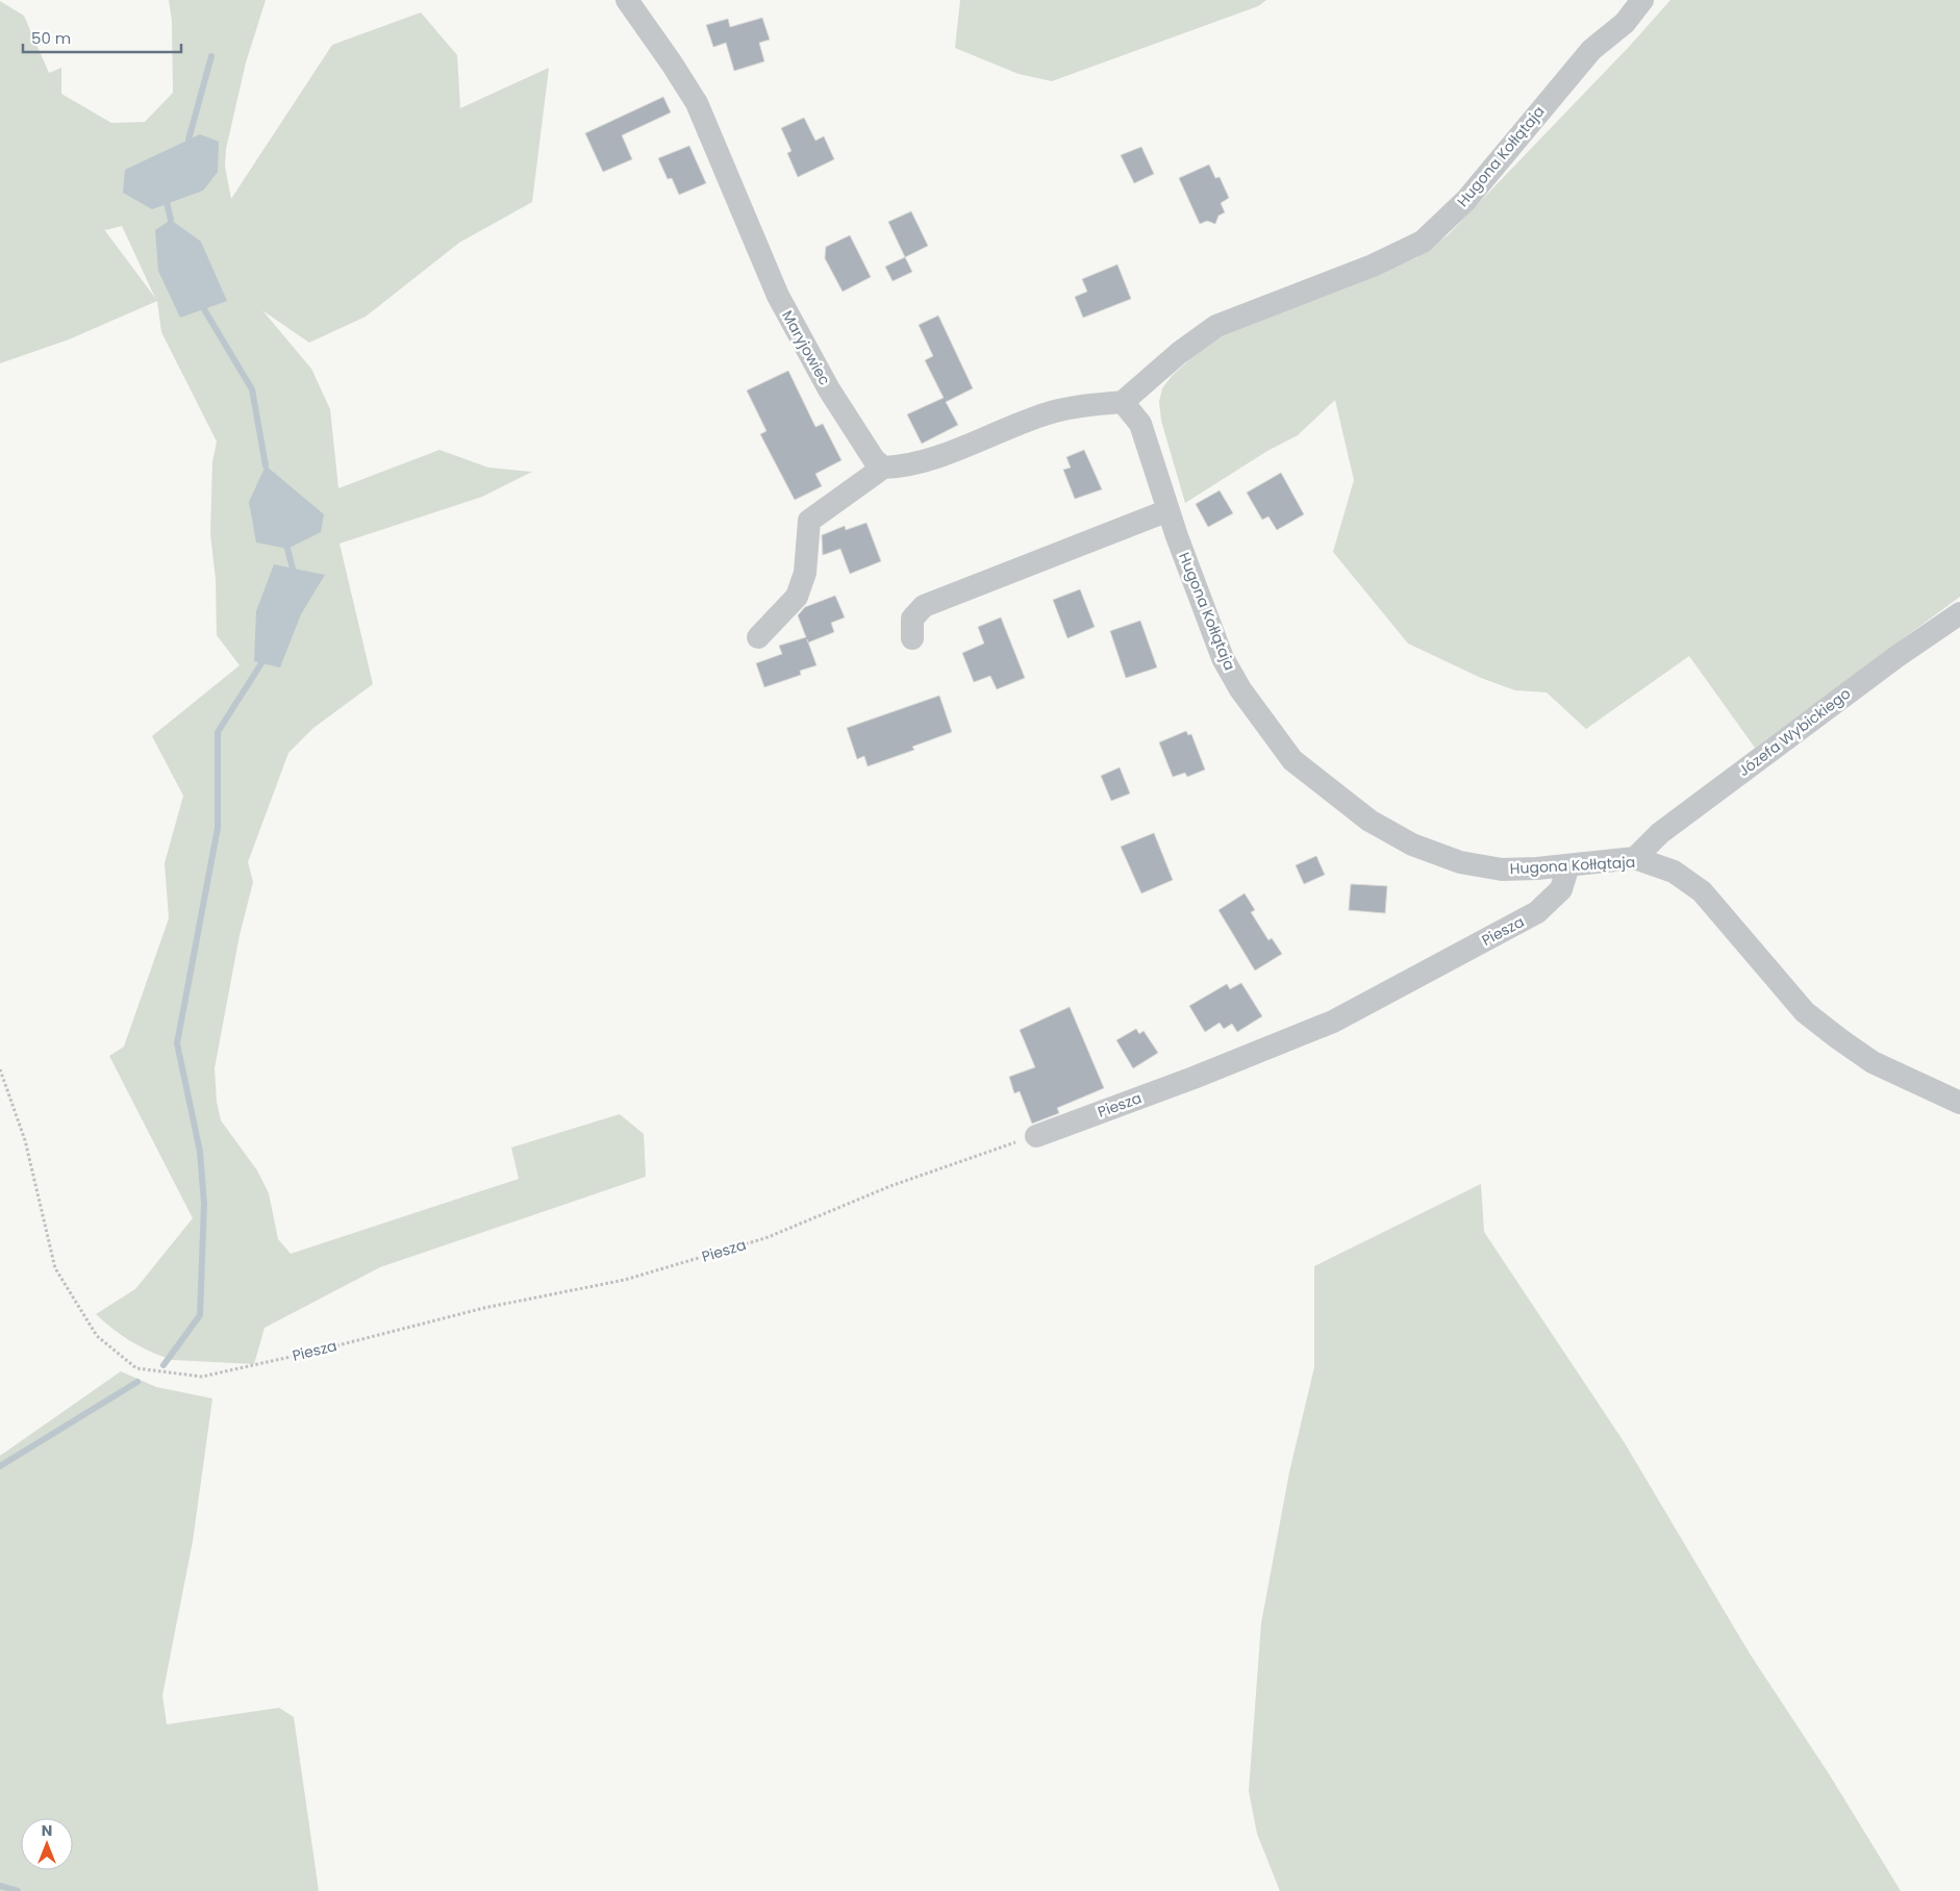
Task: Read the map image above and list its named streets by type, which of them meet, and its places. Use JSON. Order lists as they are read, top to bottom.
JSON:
{
  "streets": {
    "street": [
      "Hugona Kołłątaja",
      "Maryjowiec",
      "Józefa Wybickiego",
      "Piesza"
    ]
  },
  "crossings": [
    ["Hugona Kołłątaja", "Józefa Wybickiego"],
    ["Hugona Kołłątaja", "Piesza"]
  ],
  "scale_bar": "50 m",
  "north": "top"
}
